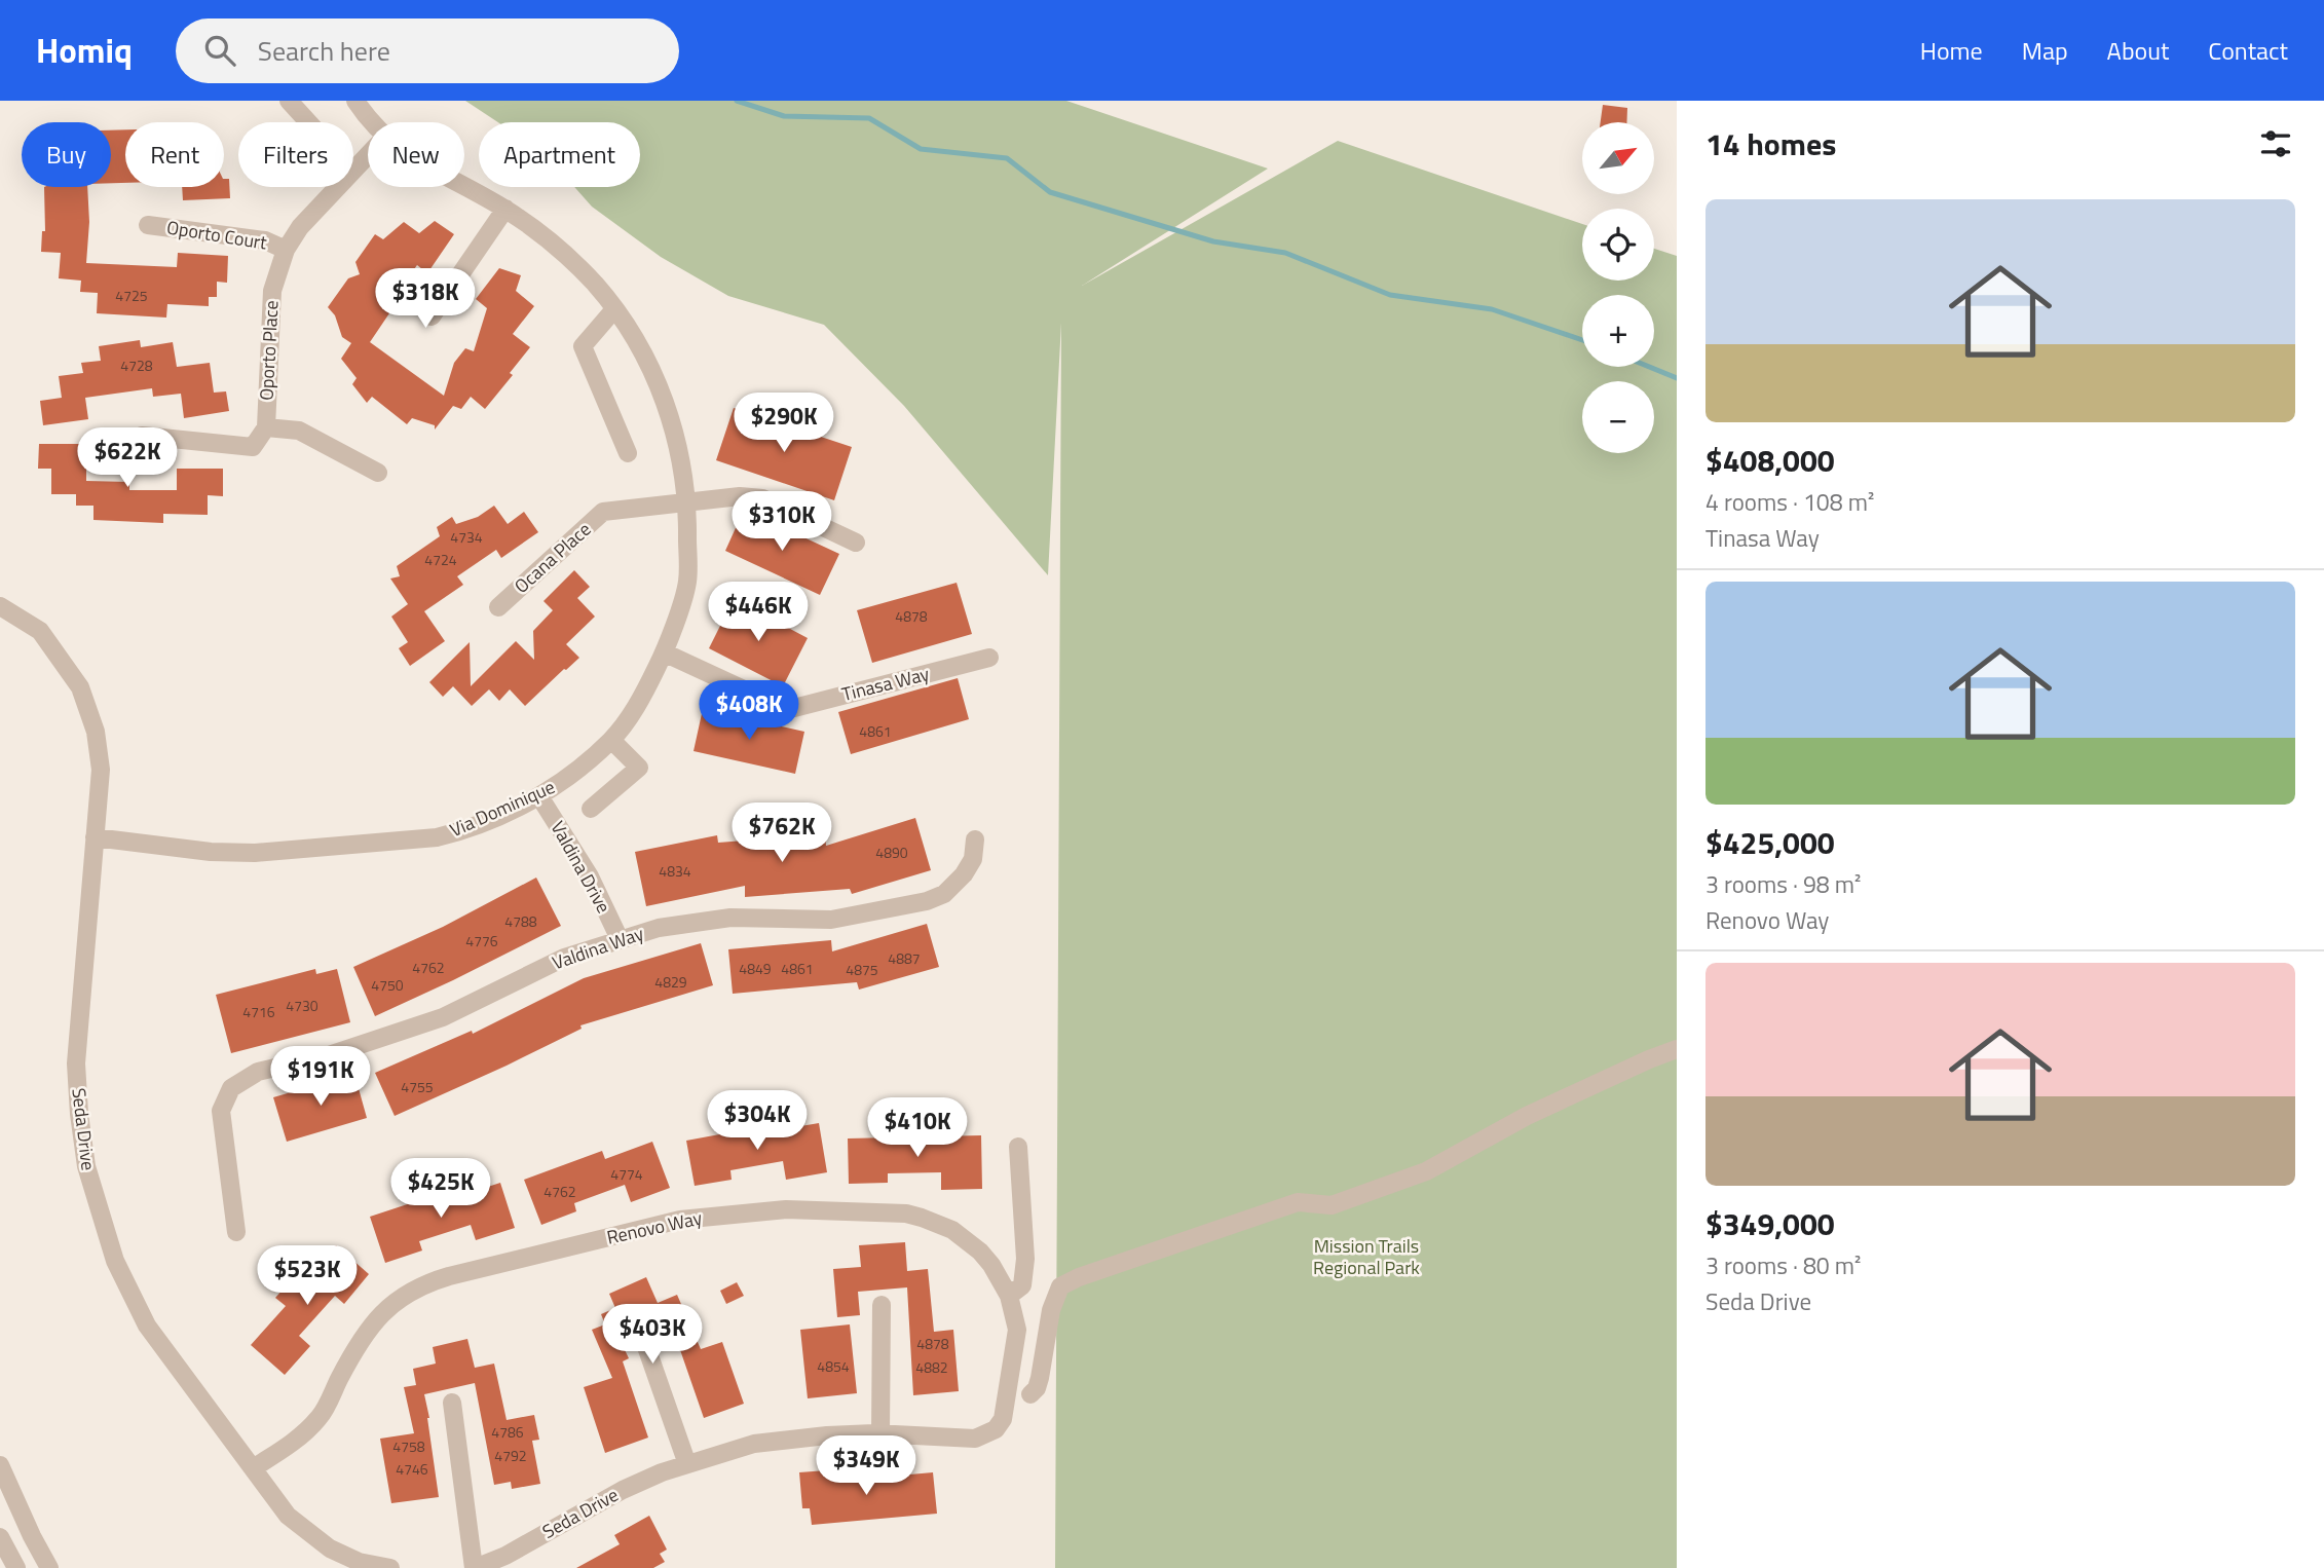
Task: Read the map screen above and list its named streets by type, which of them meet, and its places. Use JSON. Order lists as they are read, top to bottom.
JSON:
{
  "streets": {
    "street": [
      "Oporto Court",
      "Oporto Place",
      "Ocana Place",
      "Tinasa Way",
      "Via Dominique",
      "Valdina Drive",
      "Valdina Way",
      "Seda Drive",
      "Renovo Way"
    ]
  },
  "crossings": [
    ["Oporto Court", "Oporto Place"],
    ["Ocana Place", "Via Dominique"],
    ["Tinasa Way", "Via Dominique"],
    ["Via Dominique", "Valdina Drive"],
    ["Via Dominique", "Seda Drive"],
    ["Valdina Drive", "Valdina Way"],
    ["Seda Drive", "Renovo Way"]
  ],
  "parks": ["Mission Trails Regional Park"],
  "house_numbers": [
    "4725",
    "4728",
    "4734",
    "4724",
    "4878",
    "4861",
    "4890",
    "4834",
    "4788",
    "4776",
    "4887",
    "4762",
    "4849",
    "4861",
    "4875",
    "4829",
    "4750",
    "4730",
    "4716",
    "4755",
    "4774",
    "4762",
    "4878",
    "4854",
    "4882",
    "4786",
    "4758",
    "4792",
    "4746"
  ],
  "north": "top right",
  "page": {
    "header": "Homiq",
    "search": "Search here",
    "nav": [
      "Home",
      "Map",
      "About",
      "Contact"
    ],
    "heading": "14 homes",
    "map_buttons": ["+", "−"],
    "chip": [
      "Buy",
      "Rent",
      "Filters",
      "New",
      "Apartment"
    ],
    "list": [
      {
        "name": "$408,000",
        "note": "4 rooms · 108 m² · Tinasa Way"
      },
      {
        "name": "$425,000",
        "note": "3 rooms · 98 m² · Renovo Way"
      },
      {
        "name": "$349,000",
        "note": "3 rooms · 80 m² · Seda Drive"
      }
    ],
    "price": [
      "$318K",
      "$290K",
      "$622K",
      "$310K",
      "$446K",
      "$408K",
      "$762K",
      "$191K",
      "$304K",
      "$410K",
      "$425K",
      "$523K",
      "$403K",
      "$349K"
    ]
  }
}
